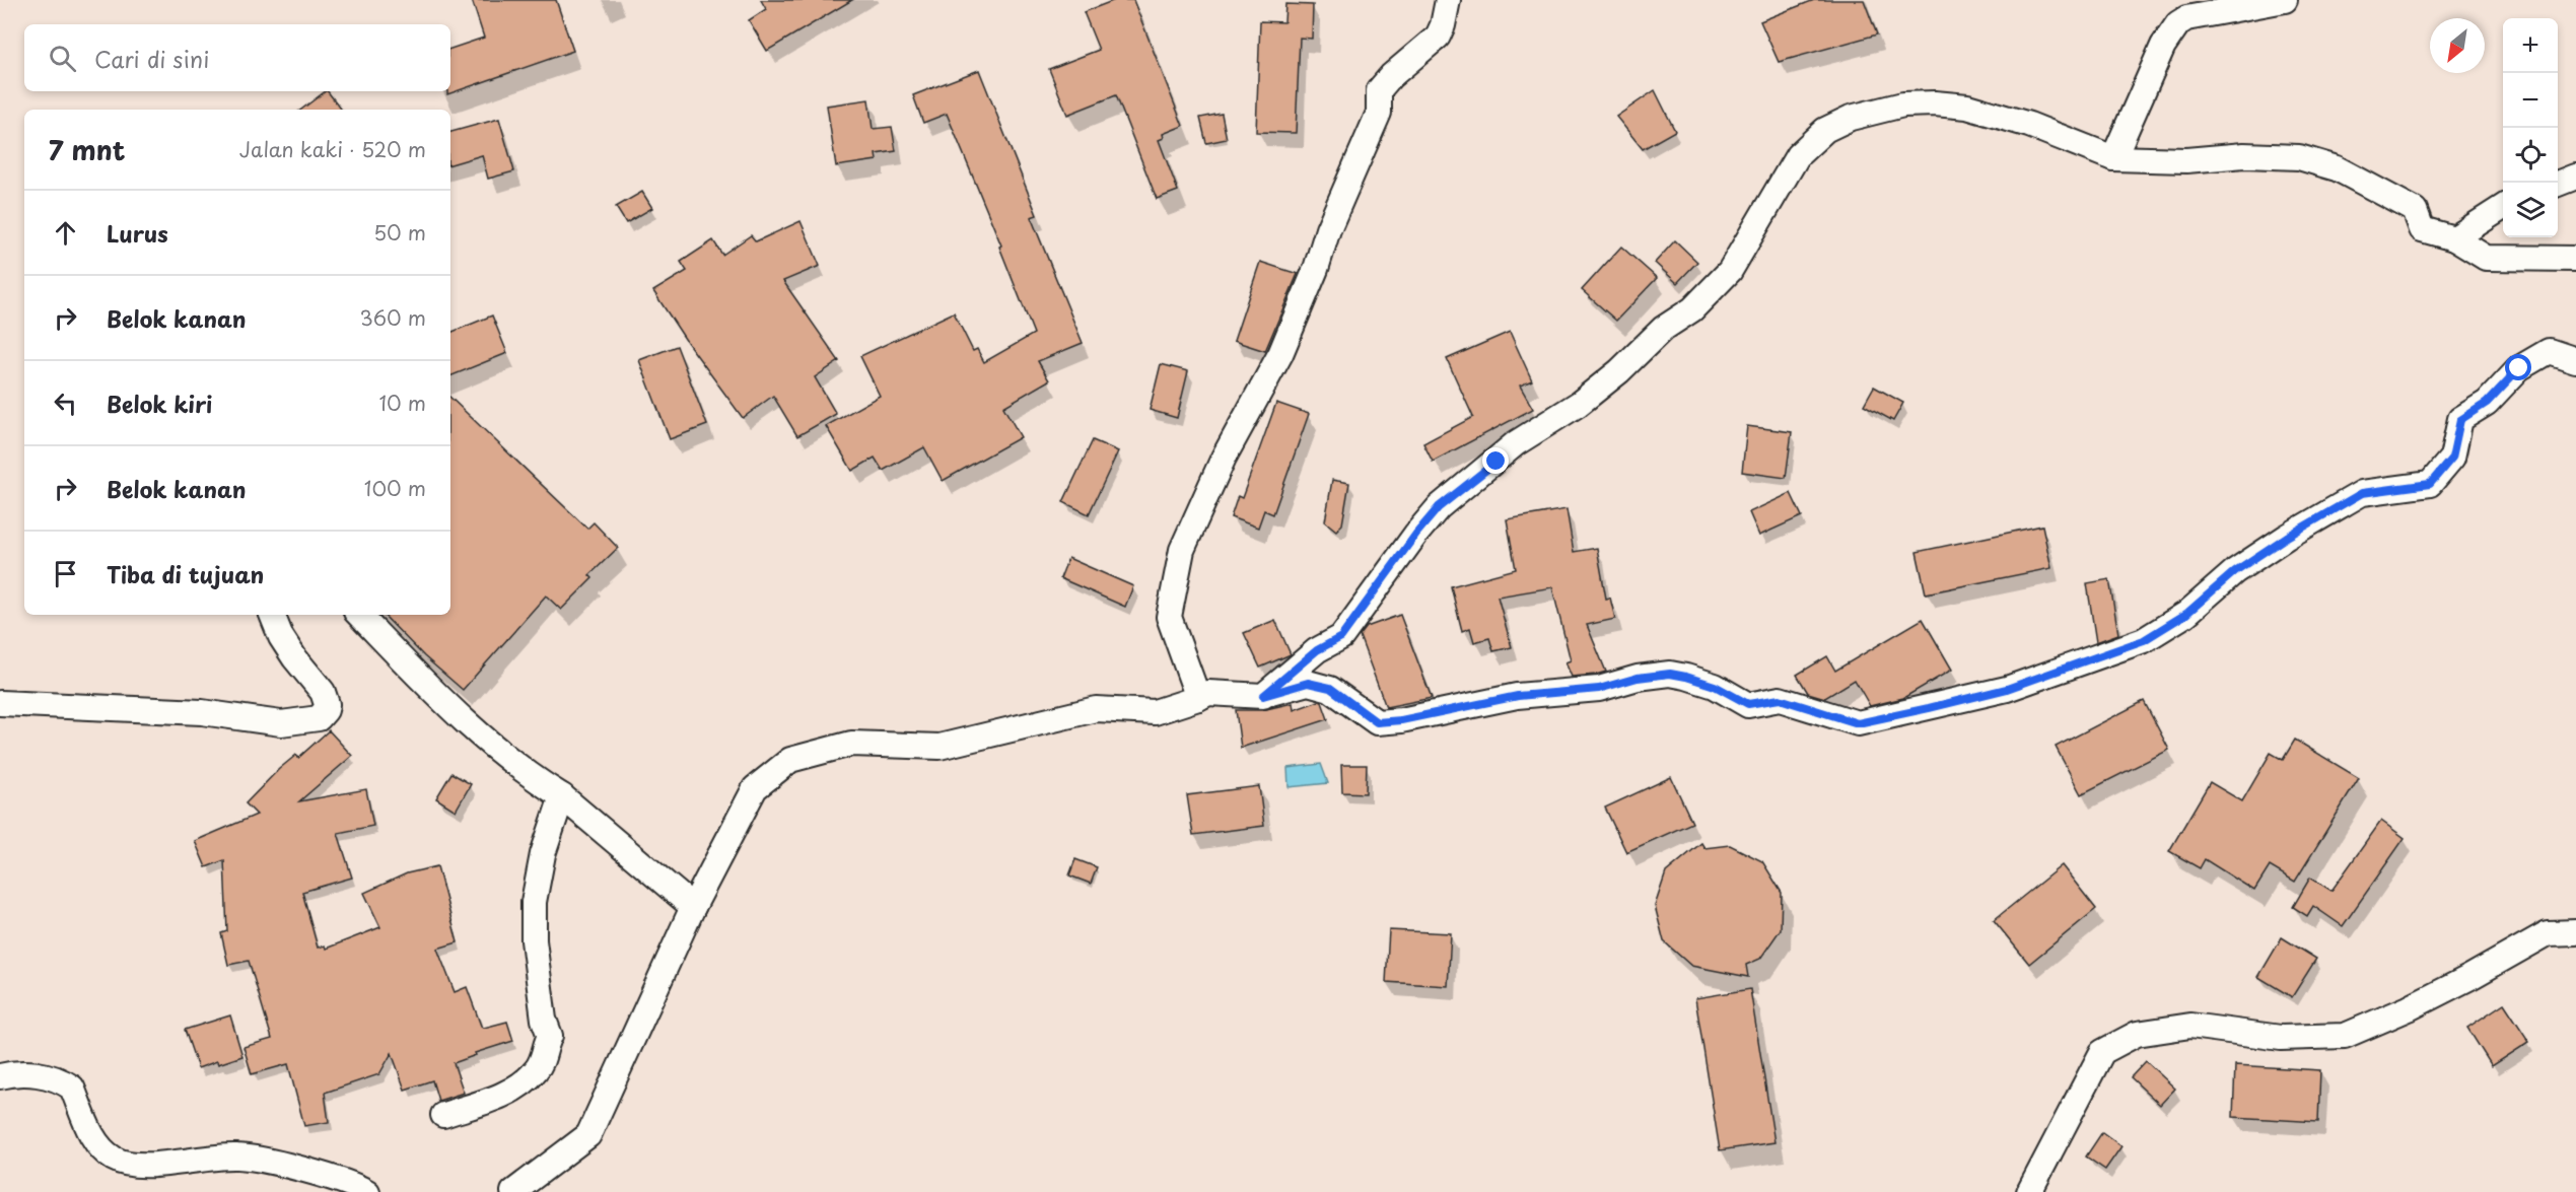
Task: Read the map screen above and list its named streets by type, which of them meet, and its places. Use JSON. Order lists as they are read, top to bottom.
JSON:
{
  "north": "bottom left",
  "page": {
    "map_buttons": ["+", "−"],
    "search": "Cari di sini",
    "heading": ["7 mnt", "Jalan kaki · 520 m"],
    "list": [
      ["Lurus", "50 m"],
      ["Belok kanan", "360 m"],
      ["Belok kiri", "10 m"],
      ["Belok kanan", "100 m"],
      "Tiba di tujuan"
    ]
  }
}
